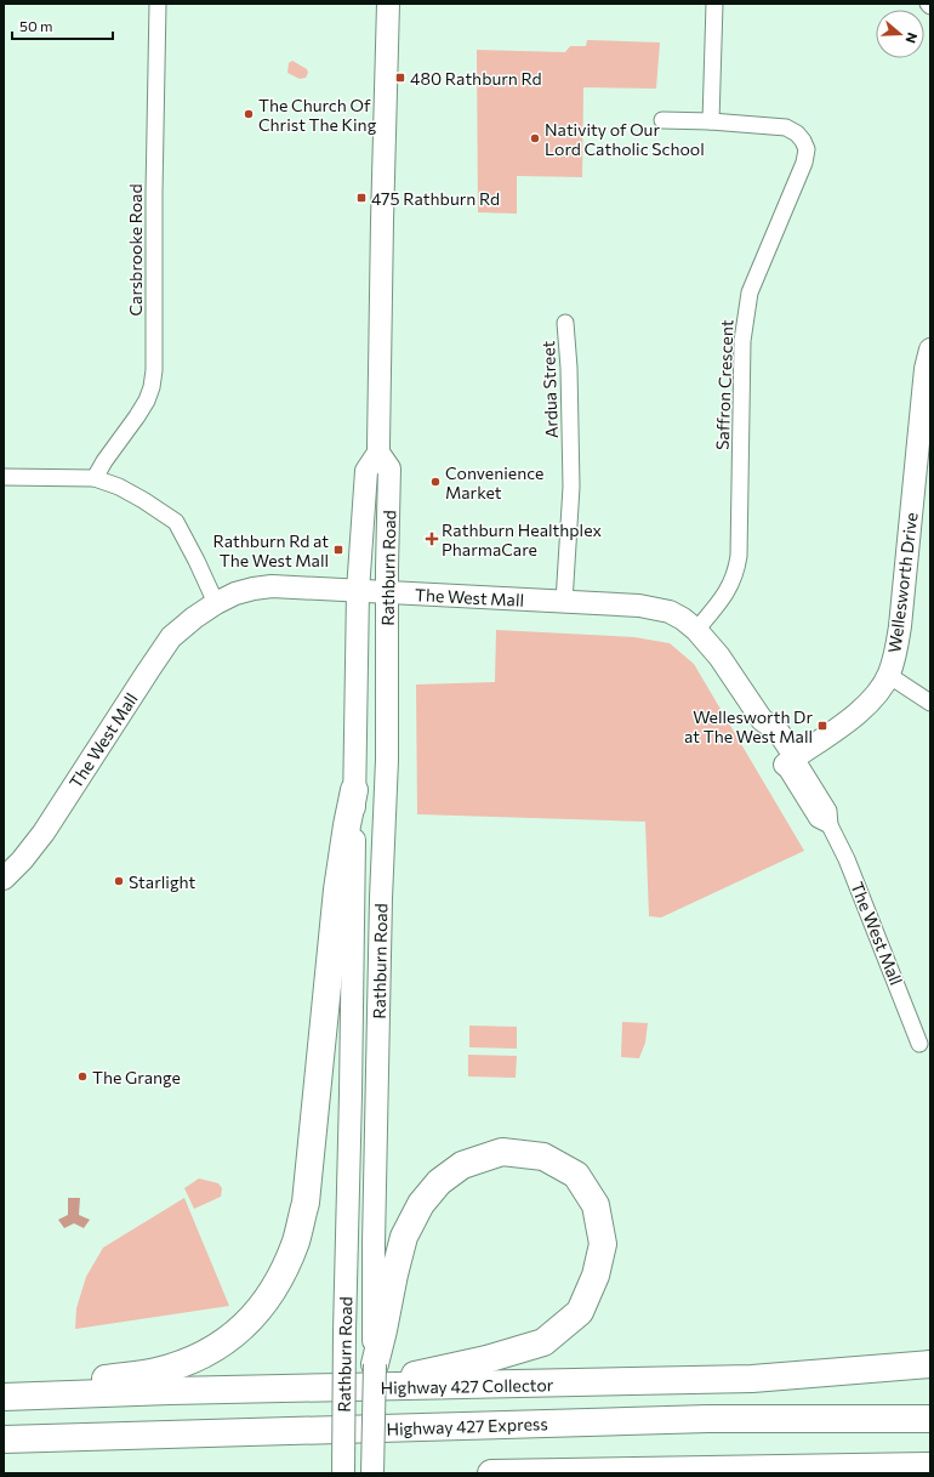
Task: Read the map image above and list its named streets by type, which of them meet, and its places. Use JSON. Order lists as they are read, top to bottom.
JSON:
{
  "streets": {
    "highway": ["Highway 427 Collector", "Highway 427 Express"],
    "main road": ["Rathburn Road", "Wellesworth Drive", "The West Mall"],
    "street": ["Carsbrooke Road", "Saffron Crescent", "Ardua Street"]
  },
  "crossings": [
    ["Saffron Crescent", "The West Mall"],
    ["Ardua Street", "The West Mall"],
    ["Rathburn Road", "The West Mall"],
    ["Wellesworth Drive", "The West Mall"]
  ],
  "places": {
    "transit": [
      "480 Rathburn Rd",
      "475 Rathburn Rd",
      "Rathburn Rd at The West Mall",
      "Wellesworth Dr at The West Mall"
    ],
    "other": [
      "The Church Of Christ The King",
      "Nativity of Our Lord Catholic School",
      "Convenience Market",
      "Starlight",
      "The Grange"
    ],
    "health": ["Rathburn Healthplex PharmaCare"]
  },
  "scale_bar": "50 m",
  "north": "right"
}
